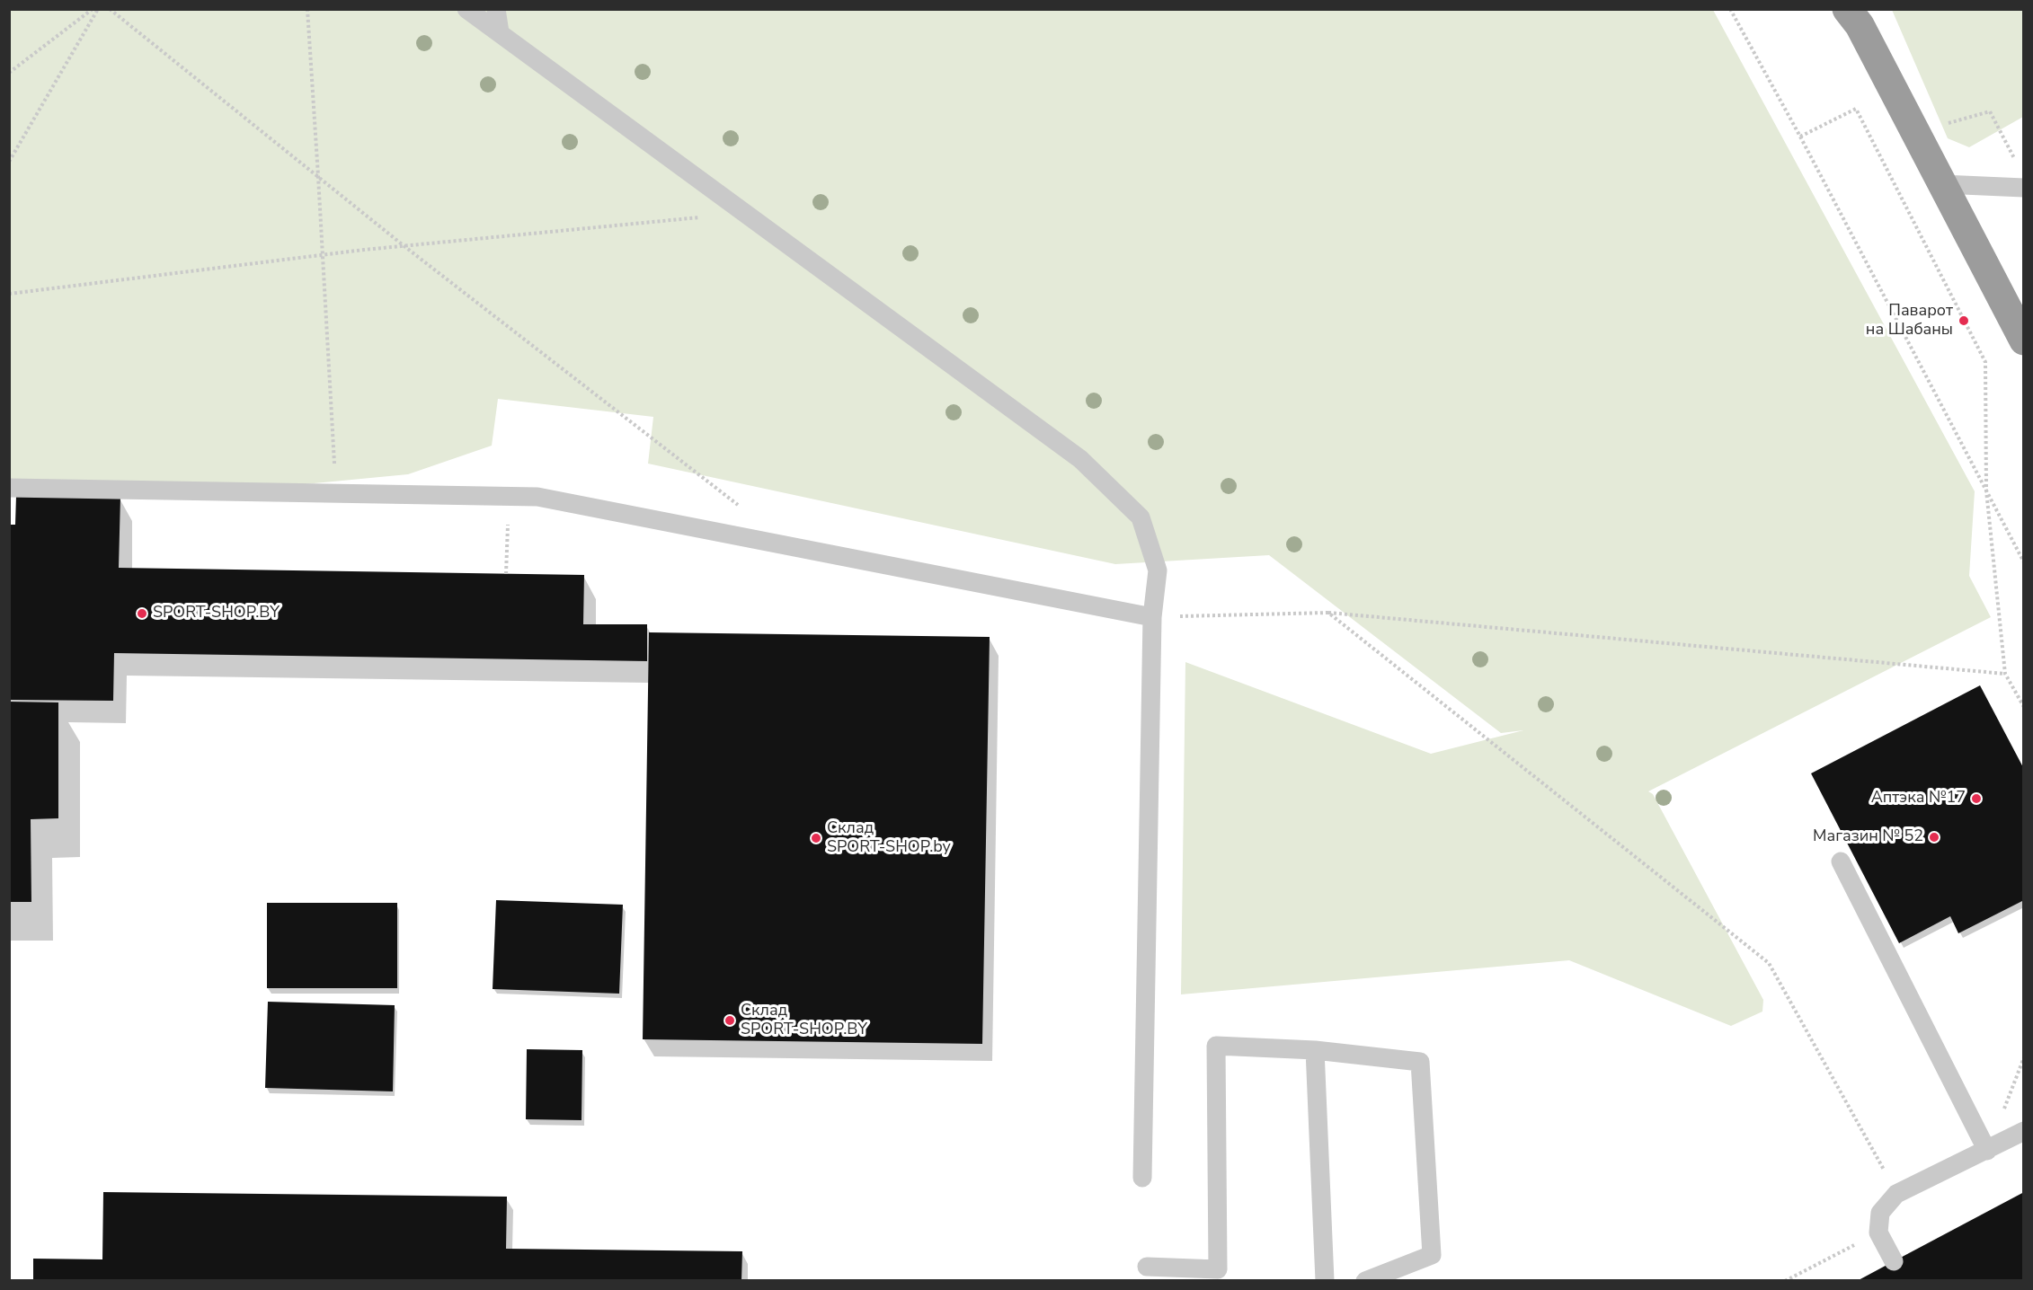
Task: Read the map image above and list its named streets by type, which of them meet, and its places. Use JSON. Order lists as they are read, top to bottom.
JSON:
{
  "places": [
    "Паварот на Шабаны",
    "SPORT-SHOP.BY",
    "Аптэка №17",
    "Магазин № 52",
    "Склад SPORT-SHOP.by",
    "Склад SPORT-SHOP.BY"
  ]
}
